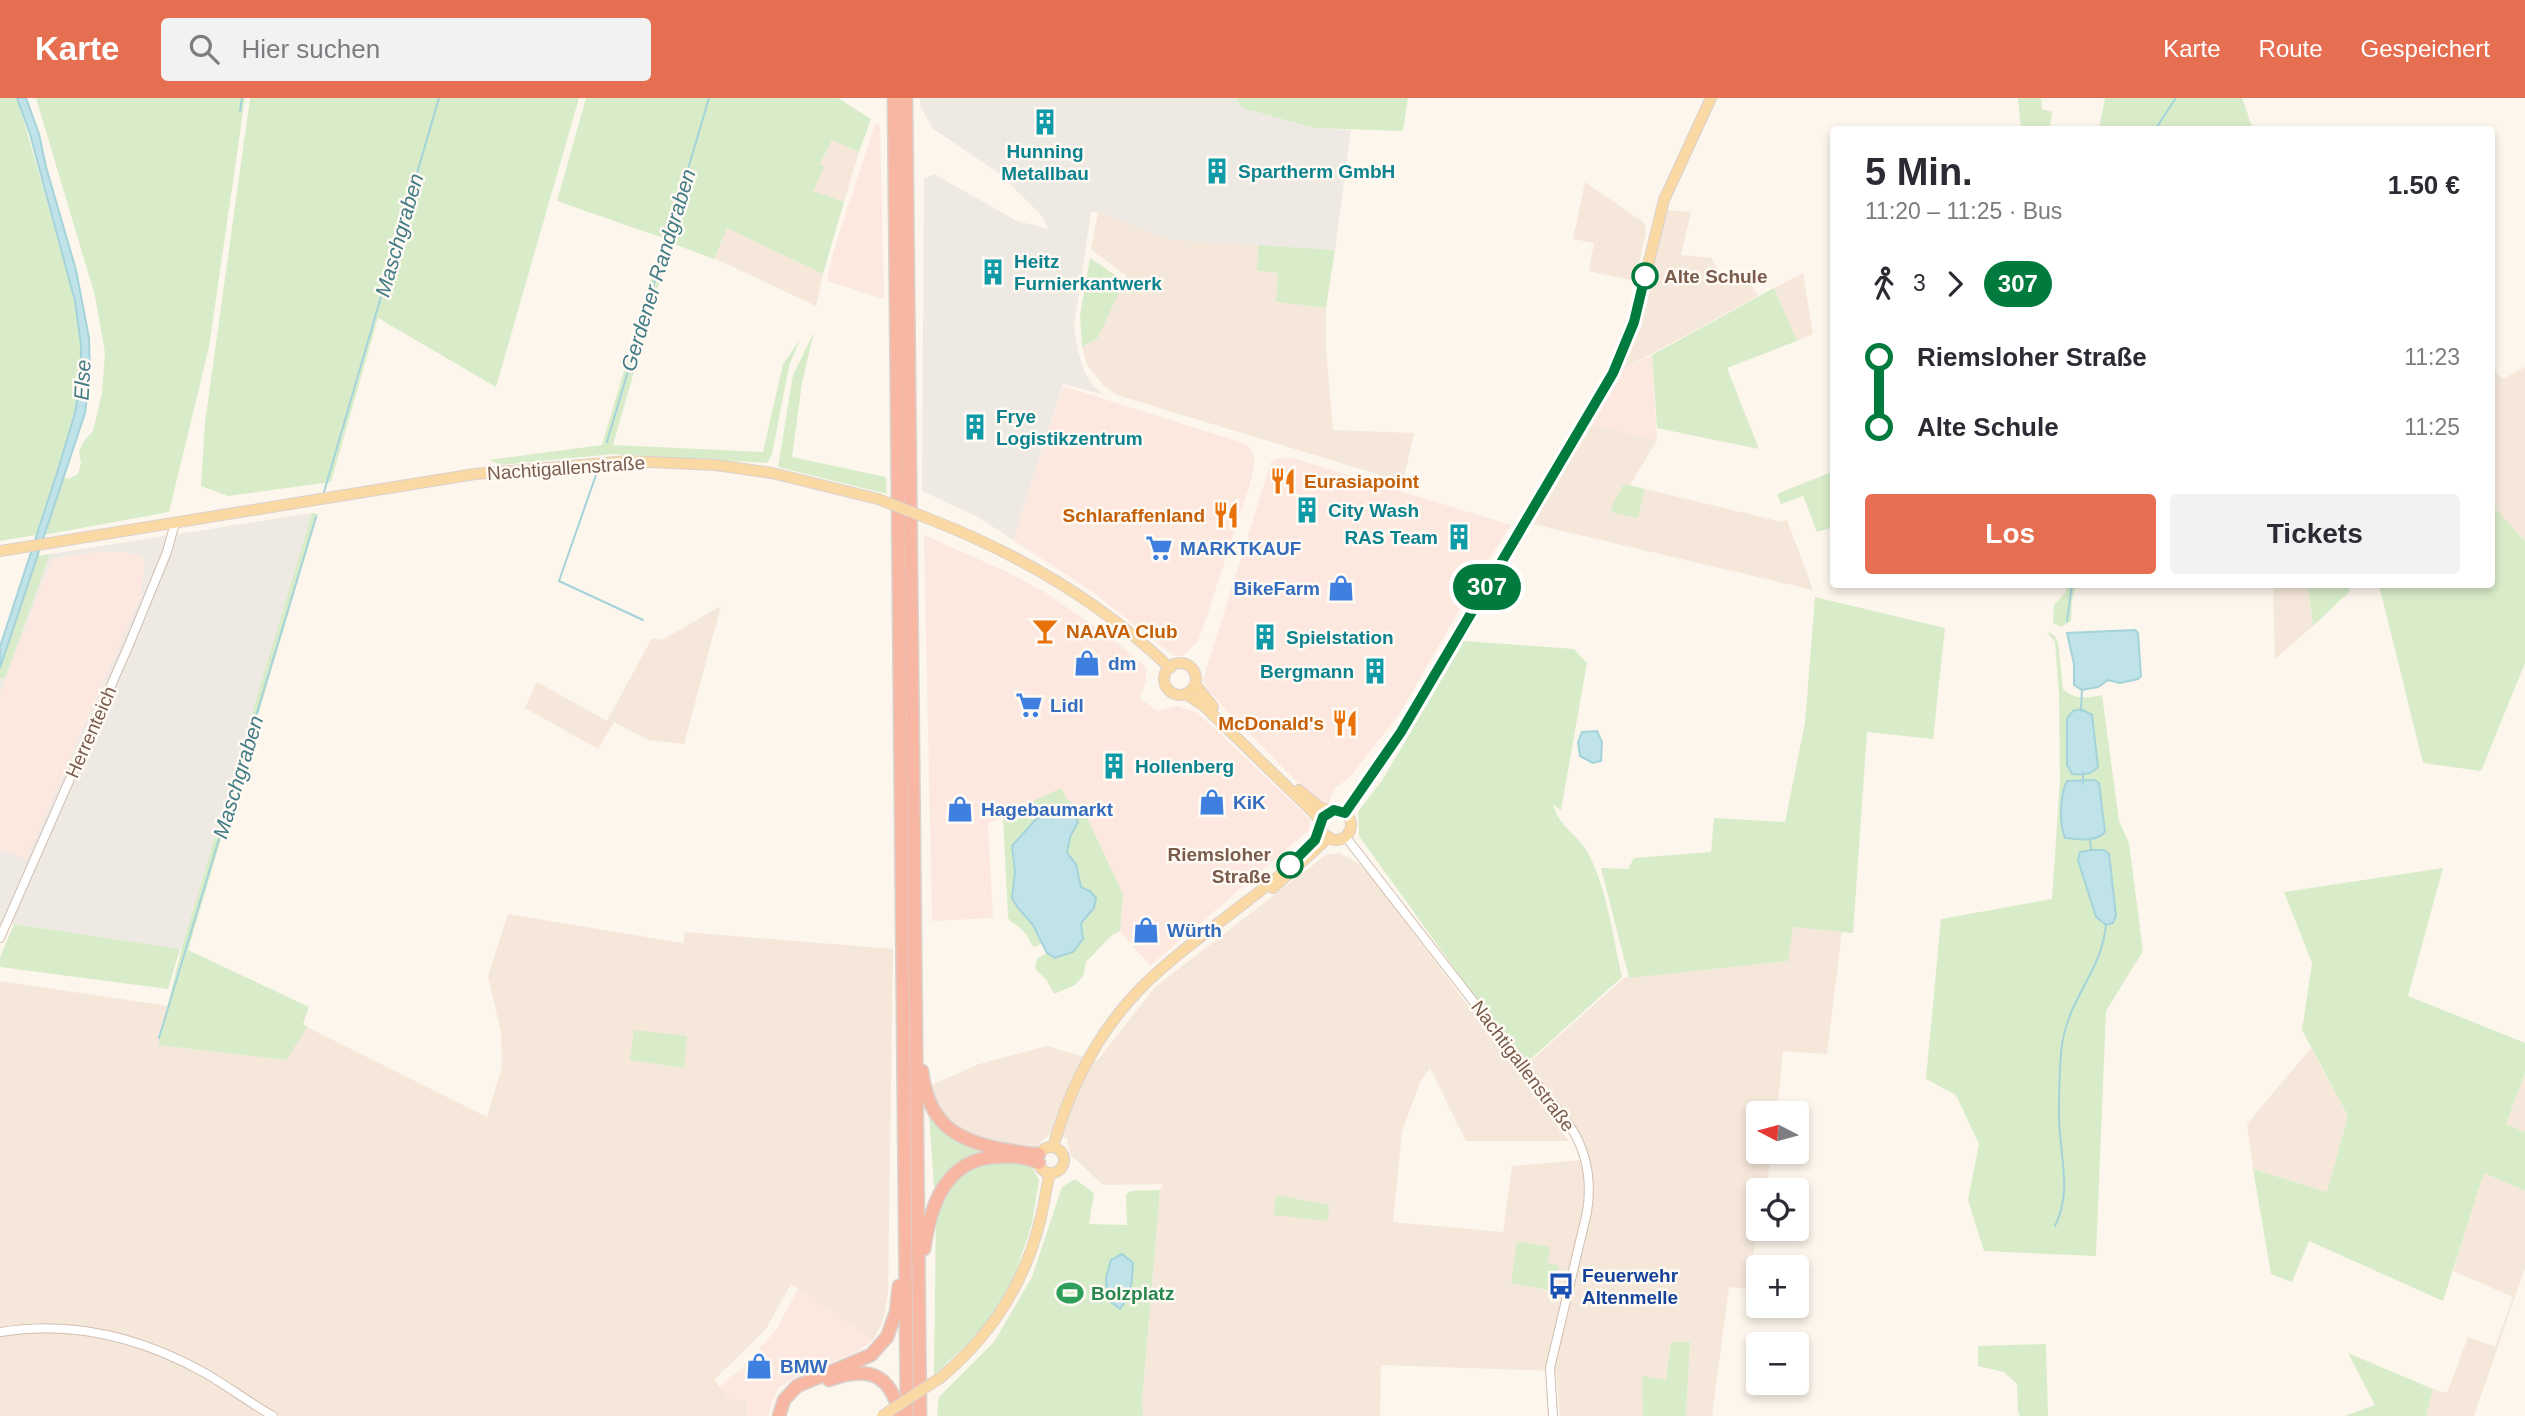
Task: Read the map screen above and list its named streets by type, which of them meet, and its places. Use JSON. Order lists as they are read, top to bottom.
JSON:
{
  "streets": {
    "main road": ["Nachtigallenstraße"],
    "street": ["Herrenteich"]
  },
  "crossings": [
    ["Nachtigallenstraße", "Herrenteich"]
  ],
  "water": ["Maschgraben", "Gerdener Randgraben", "Else"],
  "places": {
    "building": [
      "Hunning Metallbau",
      "Spartherm GmbH",
      "Heitz Furnierkantwerk",
      "Frye Logistikzentrum",
      "City Wash",
      "RAS Team",
      "Spielstation",
      "Bergmann",
      "Hollenberg"
    ],
    "other": ["Alte Schule", "Riemsloher Straße"],
    "restaurant": ["Eurasiapoint", "Schlaraffenland", "McDonald's"],
    "supermarket": ["MARKTKAUF", "Lidl"],
    "shop": [
      "BikeFarm",
      "dm",
      "KiK",
      "Hagebaumarkt",
      "Würth",
      "BMW"
    ],
    "bar": ["NAAVA Club"],
    "bus stop": ["Feuerwehr Altenmelle"],
    "sports": ["Bolzplatz"]
  },
  "lines": ["bus line 307"],
  "north": "left",
  "page": {
    "header": "Karte",
    "search": "Hier suchen",
    "nav": ["Karte", "Route", "Gespeichert"],
    "on_map": "307",
    "heading": ["5 Min.", "11:20 – 11:25 · Bus", "1.50 €"],
    "legs": ["3", "307"],
    "list": [
      {
        "name": "Riemsloher Straße",
        "value": "11:23"
      },
      {
        "name": "Alte Schule",
        "value": "11:25"
      }
    ],
    "buttons": ["Los", "Tickets"],
    "map_buttons": ["+", "−"]
  }
}
